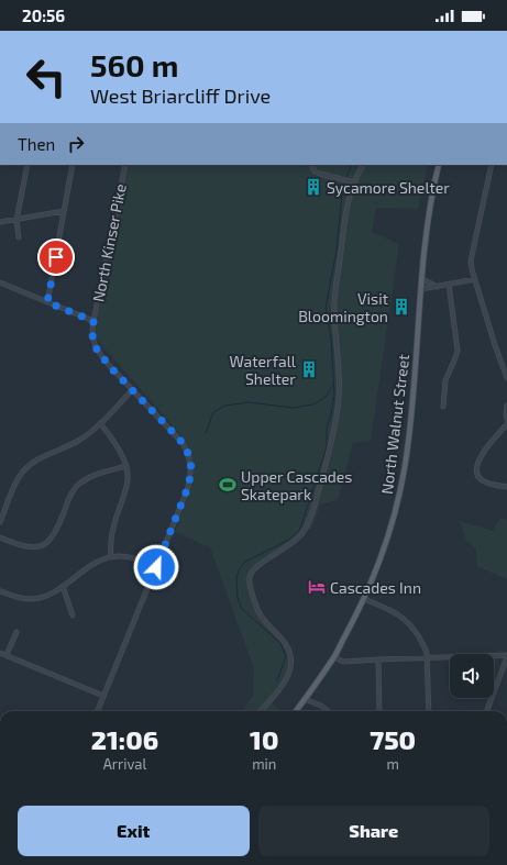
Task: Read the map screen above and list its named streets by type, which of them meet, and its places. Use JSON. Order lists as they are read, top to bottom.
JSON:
{
  "streets": {
    "main road": ["North Walnut Street"],
    "street": ["North Kinser Pike"]
  },
  "places": {
    "building": ["Sycamore Shelter", "Visit Bloomington", "Waterfall Shelter"],
    "sports": ["Upper Cascades Skatepark"],
    "hotel": ["Cascades Inn"]
  },
  "page": {
    "status": "20:56",
    "turn": ["560 m", "West Briarcliff Drive"],
    "then": "Then",
    "eta": [
      "21:06",
      "Arrival",
      "10",
      "min",
      "750",
      "m"
    ],
    "buttons": ["Exit", "Share"]
  }
}
